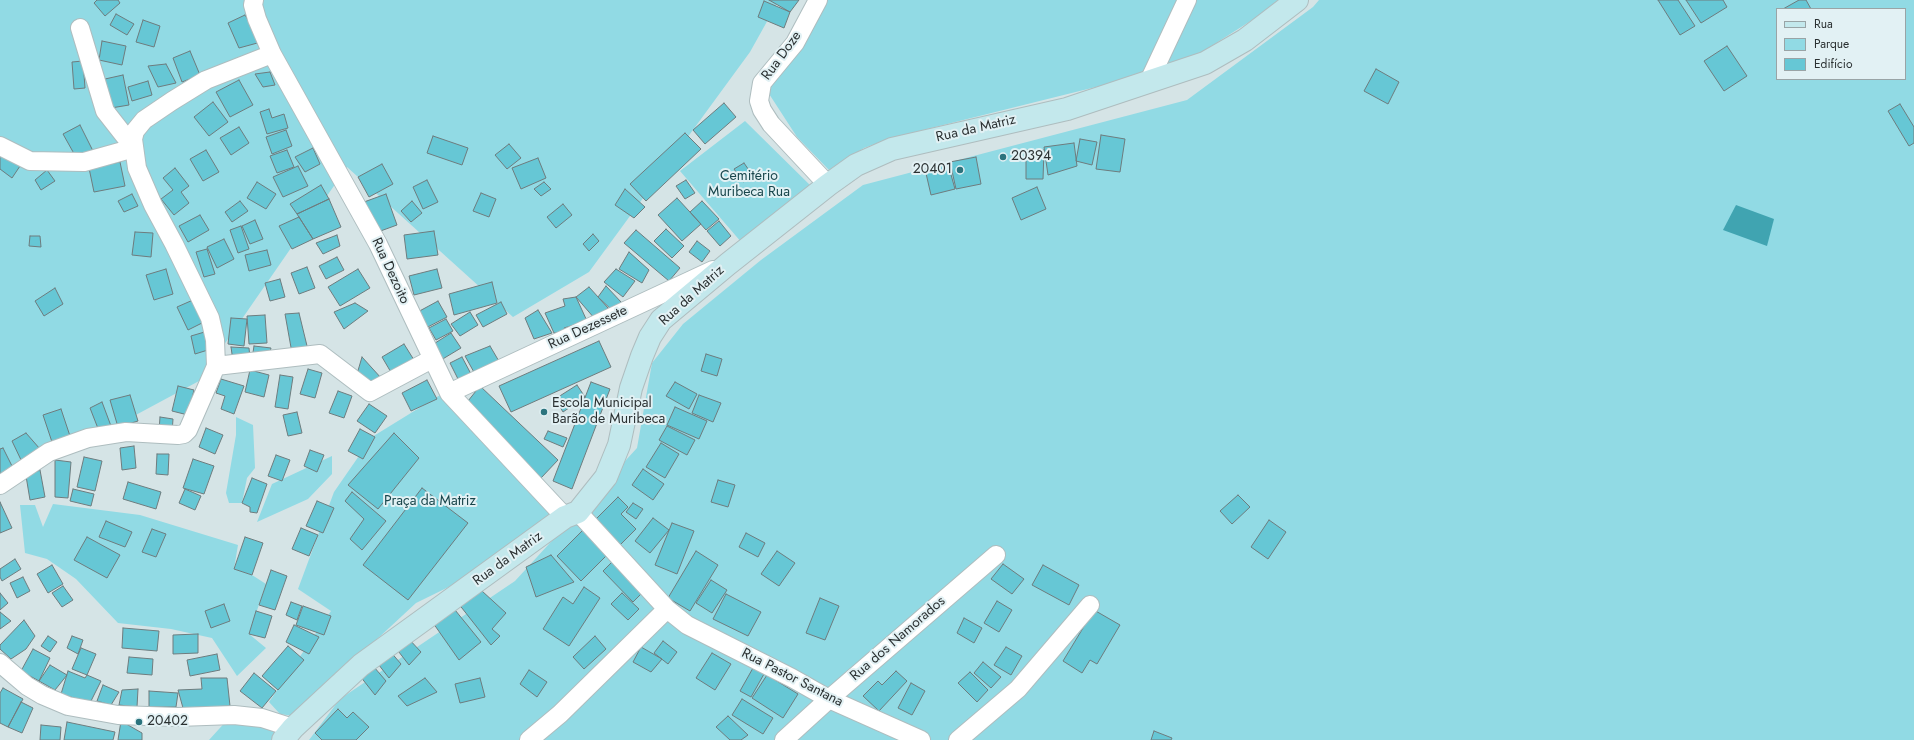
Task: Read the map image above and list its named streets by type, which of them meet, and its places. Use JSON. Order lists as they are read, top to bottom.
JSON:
{
  "streets": {
    "street": [
      "Rua Doze",
      "Rua da Matriz",
      "Rua Dezoito",
      "Rua Dezessete",
      "Rua dos Namorados",
      "Rua Pastor Santana"
    ]
  },
  "crossings": [
    ["Rua Doze", "Rua da Matriz"],
    ["Rua da Matriz", "Rua Dezoito"],
    ["Rua da Matriz", "Rua Dezessete"],
    ["Rua da Matriz", "Rua Pastor Santana"],
    ["Rua Dezoito", "Rua Dezessete"],
    ["Rua Dezoito", "Rua Pastor Santana"],
    ["Rua dos Namorados", "Rua Pastor Santana"]
  ],
  "parks": ["Cemitério Muribeca Rua", "Praça da Matriz"],
  "places": [
    "20394",
    "20401",
    "Escola Municipal Barão de Muribeca",
    "20402"
  ],
  "legend": ["Rua", "Parque", "Edifício"]
}
